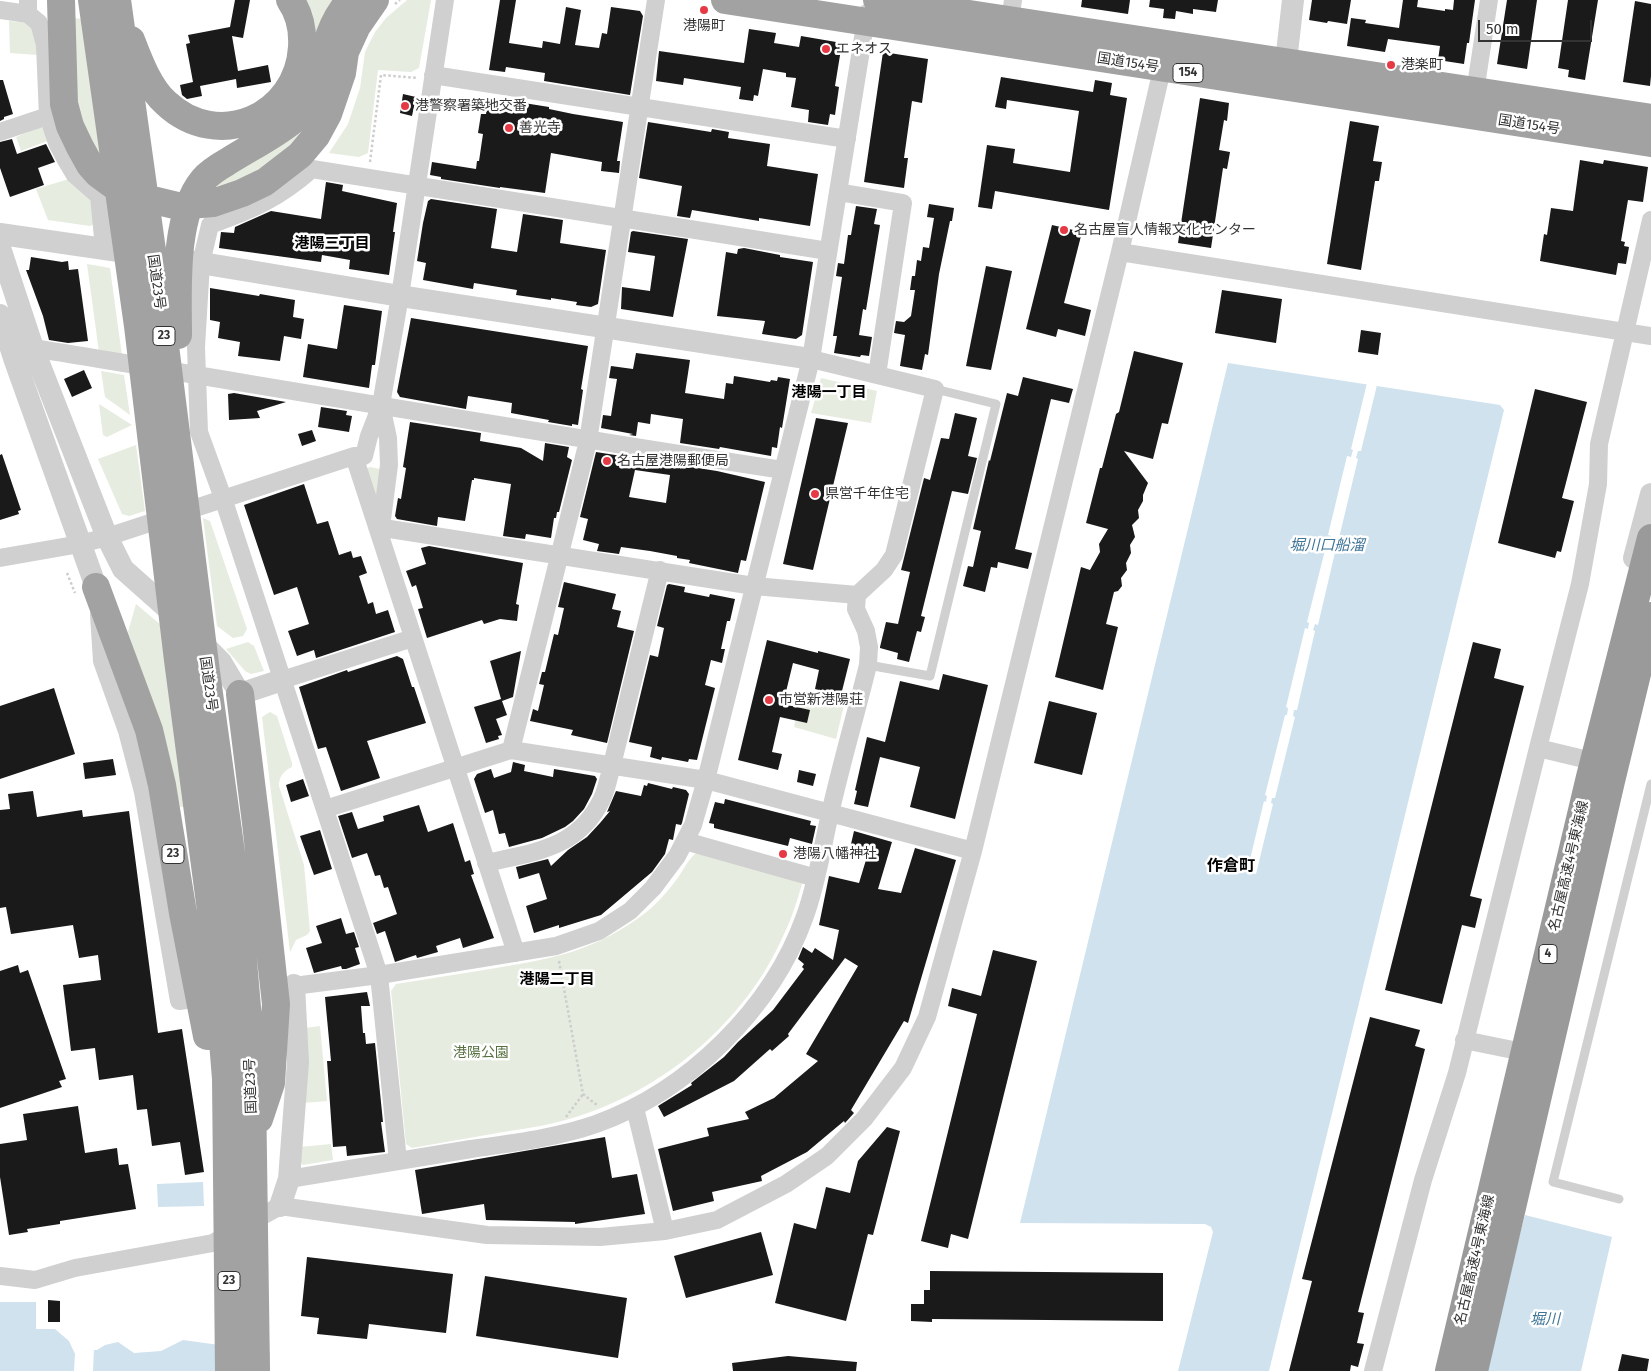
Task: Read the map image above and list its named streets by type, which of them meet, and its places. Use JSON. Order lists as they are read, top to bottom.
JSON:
{
  "streets": {
    "highway": [
      "国道154号",
      "154",
      "国道23号",
      "23",
      "名古屋高速4号東海線",
      "4"
    ]
  },
  "crossings": [
    ["国道23号", "23"]
  ],
  "districts": [
    "港陽三丁目",
    "港陽一丁目",
    "作倉町",
    "港陽二丁目"
  ],
  "water": ["堀川口船溜", "堀川"],
  "parks": ["港陽公園"],
  "places": [
    "港陽町",
    "エネオス",
    "港楽町",
    "港警察署築地交番",
    "善光寺",
    "名古屋盲人情報文化センター",
    "名古屋港陽郵便局",
    "県営千年住宅",
    "市営新港陽荘",
    "港陽八幡神社"
  ],
  "scale_bar": "50 m"
}
